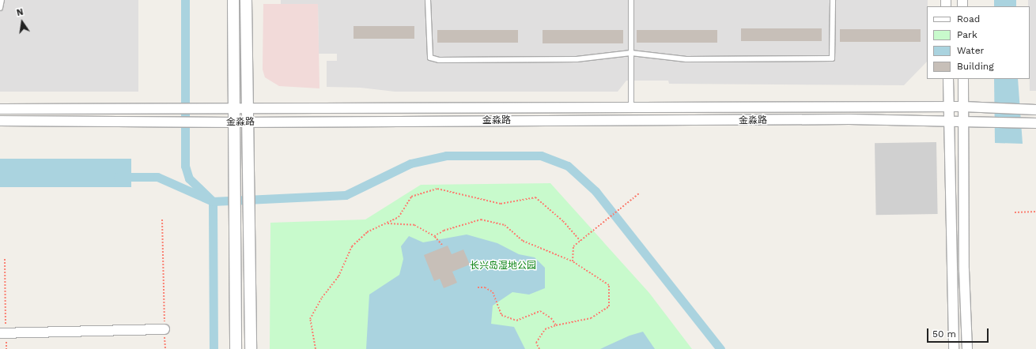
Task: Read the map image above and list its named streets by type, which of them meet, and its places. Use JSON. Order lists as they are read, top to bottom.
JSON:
{
  "streets": {
    "street": ["金淼路"]
  },
  "parks": ["长兴岛湿地公园"],
  "legend": [
    "Road",
    "Park",
    "Water",
    "Building"
  ],
  "scale_bar": "50 m",
  "north": "top"
}
